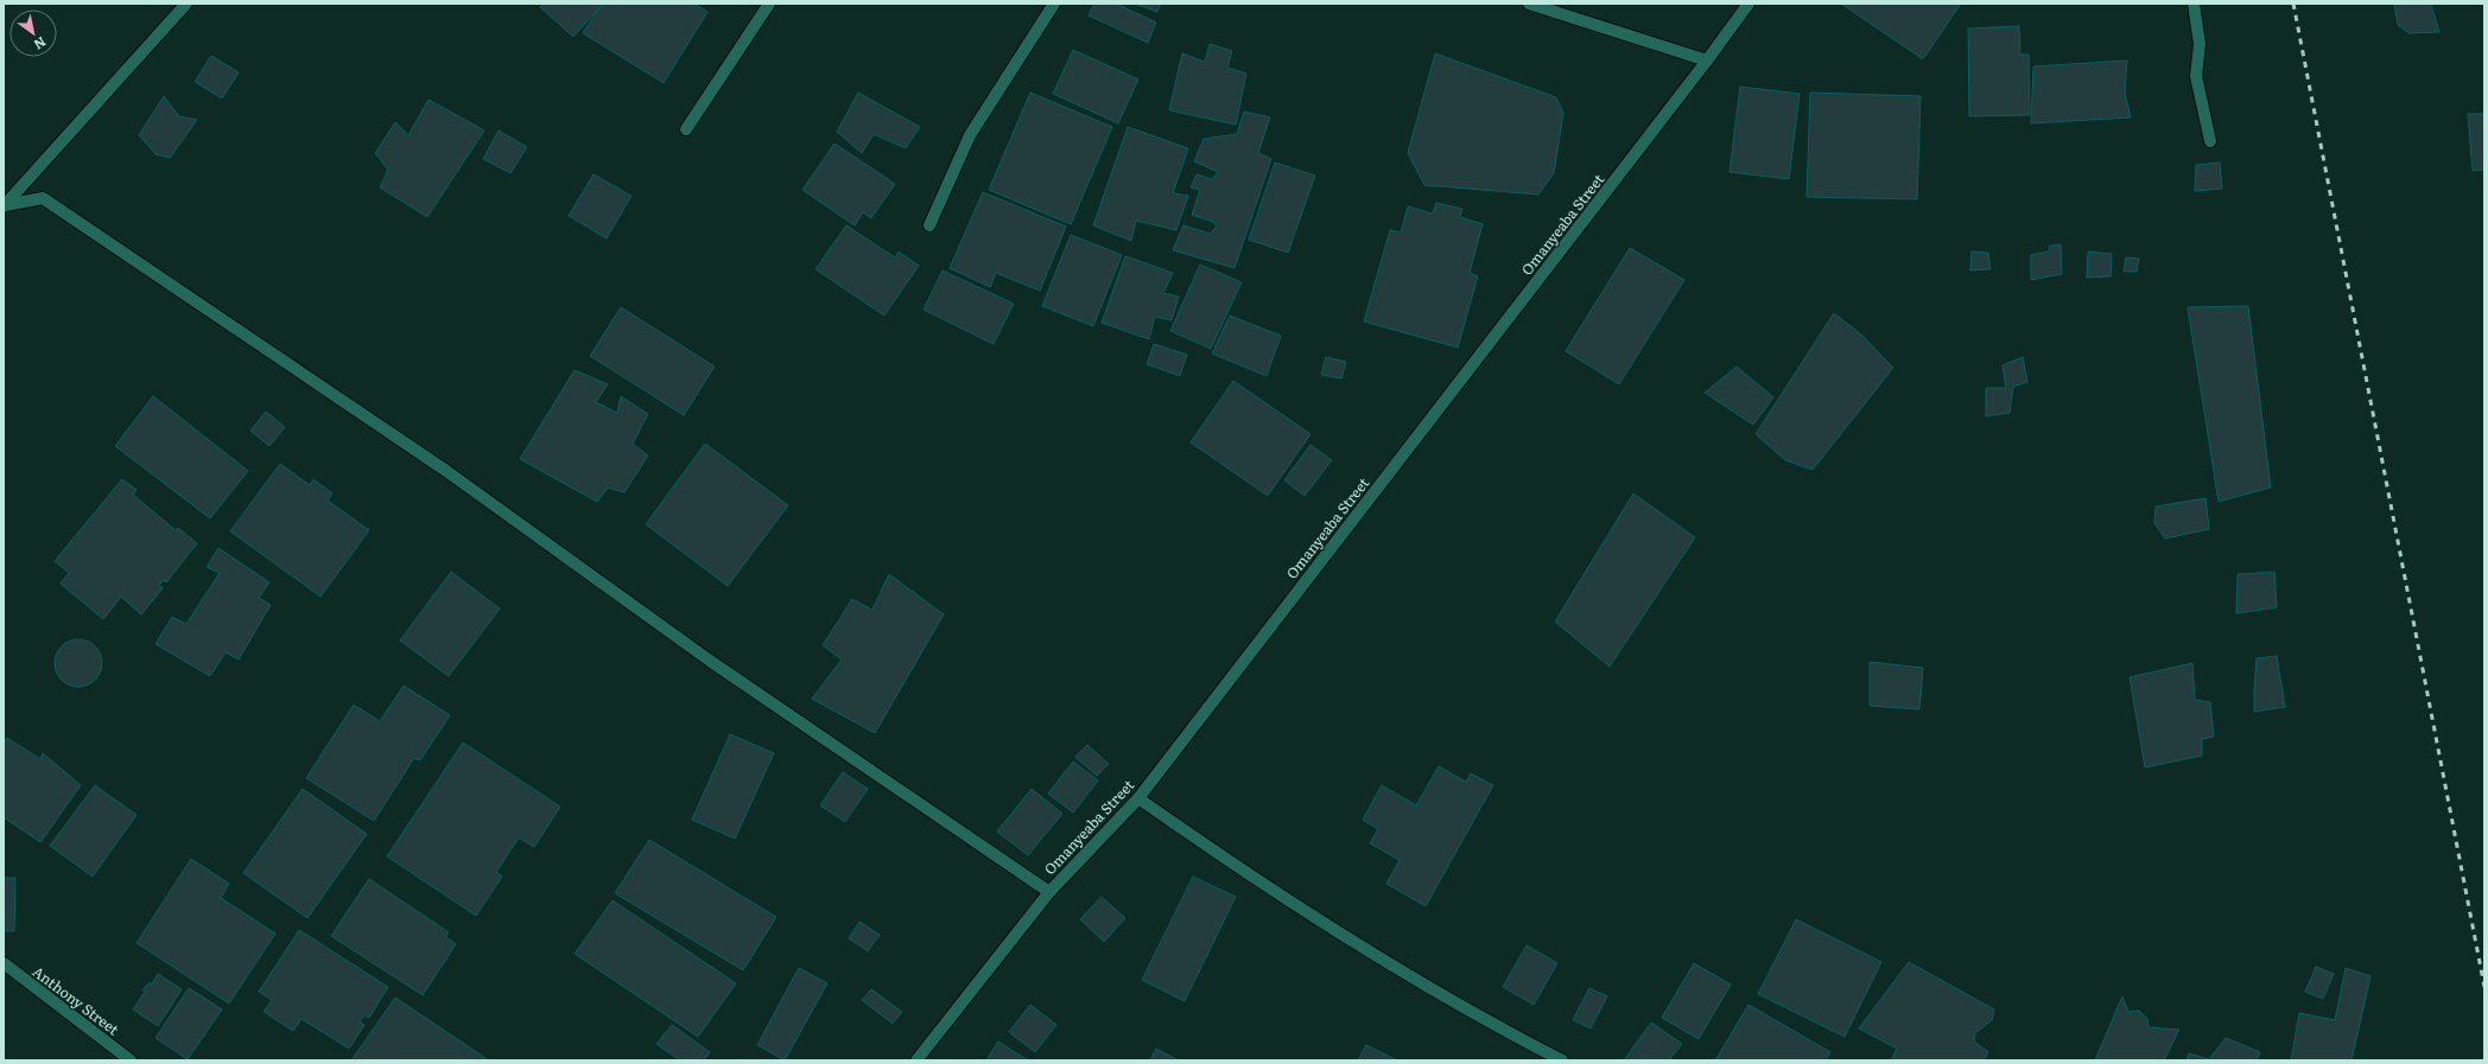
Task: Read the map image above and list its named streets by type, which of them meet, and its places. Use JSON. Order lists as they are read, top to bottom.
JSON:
{
  "streets": {
    "street": ["Omanyeaba Street", "Anthony Street"]
  },
  "north": "bottom right"
}
